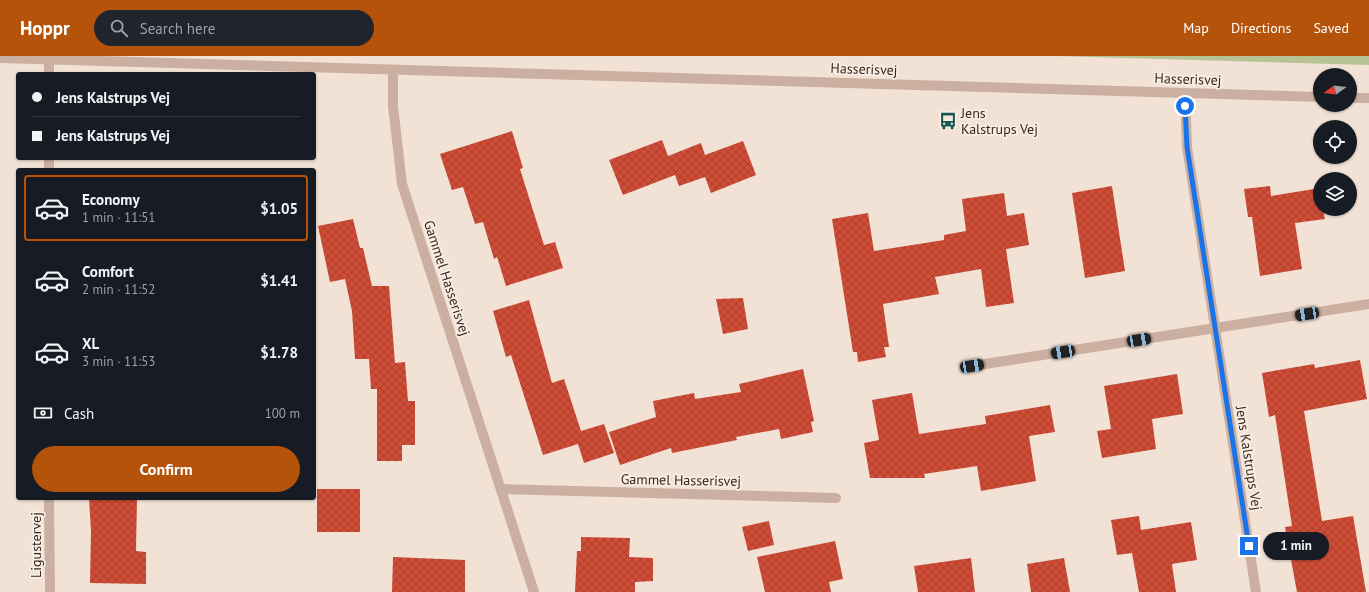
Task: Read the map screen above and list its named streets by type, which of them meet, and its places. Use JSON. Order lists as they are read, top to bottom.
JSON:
{
  "streets": {
    "street": [
      "Hasserisvej",
      "Gammel Hasserisvej",
      "Jens Kalstrups Vej",
      "Ligustervej"
    ]
  },
  "crossings": [
    ["Hasserisvej", "Gammel Hasserisvej"],
    ["Hasserisvej", "Jens Kalstrups Vej"]
  ],
  "places": {
    "bus stop": ["Jens Kalstrups Vej"]
  },
  "north": "left",
  "page": {
    "header": "Hoppr",
    "search": "Search here",
    "nav": ["Map", "Directions", "Saved"],
    "banner": ["Jens Kalstrups Vej", "Jens Kalstrups Vej"],
    "list": [
      {
        "name": "Economy",
        "note": "1 min · 11:51",
        "value": "$1.05"
      },
      {
        "name": "Comfort",
        "note": "2 min · 11:52",
        "value": "$1.41"
      },
      {
        "name": "XL",
        "note": "3 min · 11:53",
        "value": "$1.78"
      }
    ],
    "pay": ["Cash", "100 m"],
    "buttons": "Confirm",
    "bubble": "1 min"
  }
}
